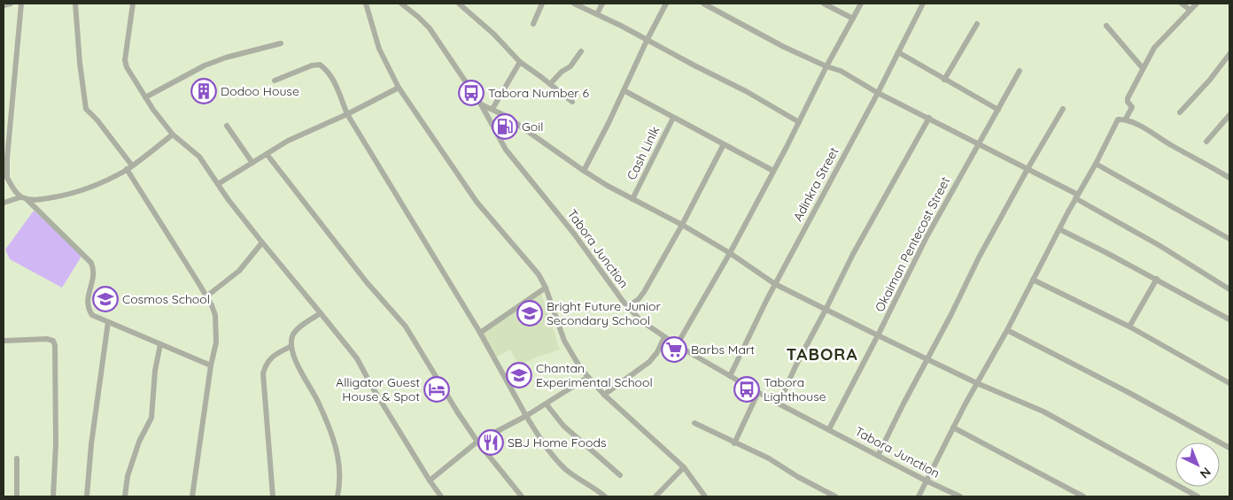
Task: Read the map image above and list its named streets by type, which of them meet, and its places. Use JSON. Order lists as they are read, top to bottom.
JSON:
{
  "streets": {
    "street": [
      "Cash Linlk",
      "Adinkra Street",
      "Okaiman Pentecost Street",
      "Tabora Junction"
    ]
  },
  "crossings": [
    ["Adinkra Street", "Tabora Junction"],
    ["Okaiman Pentecost Street", "Tabora Junction"]
  ],
  "districts": ["TABORA"],
  "places": {
    "building": ["Dodoo House"],
    "bus stop": ["Tabora Number 6", "Tabora Lighthouse"],
    "fuel station": ["Goil"],
    "school or university": ["Cosmos School", "Bright Future Junior Secondary School", "Chantan Experimental School"],
    "supermarket": ["Barbs Mart"],
    "hotel": ["Alligator Guest House & Spot"],
    "restaurant": ["SBJ Home Foods"]
  },
  "north": "bottom right"
}
